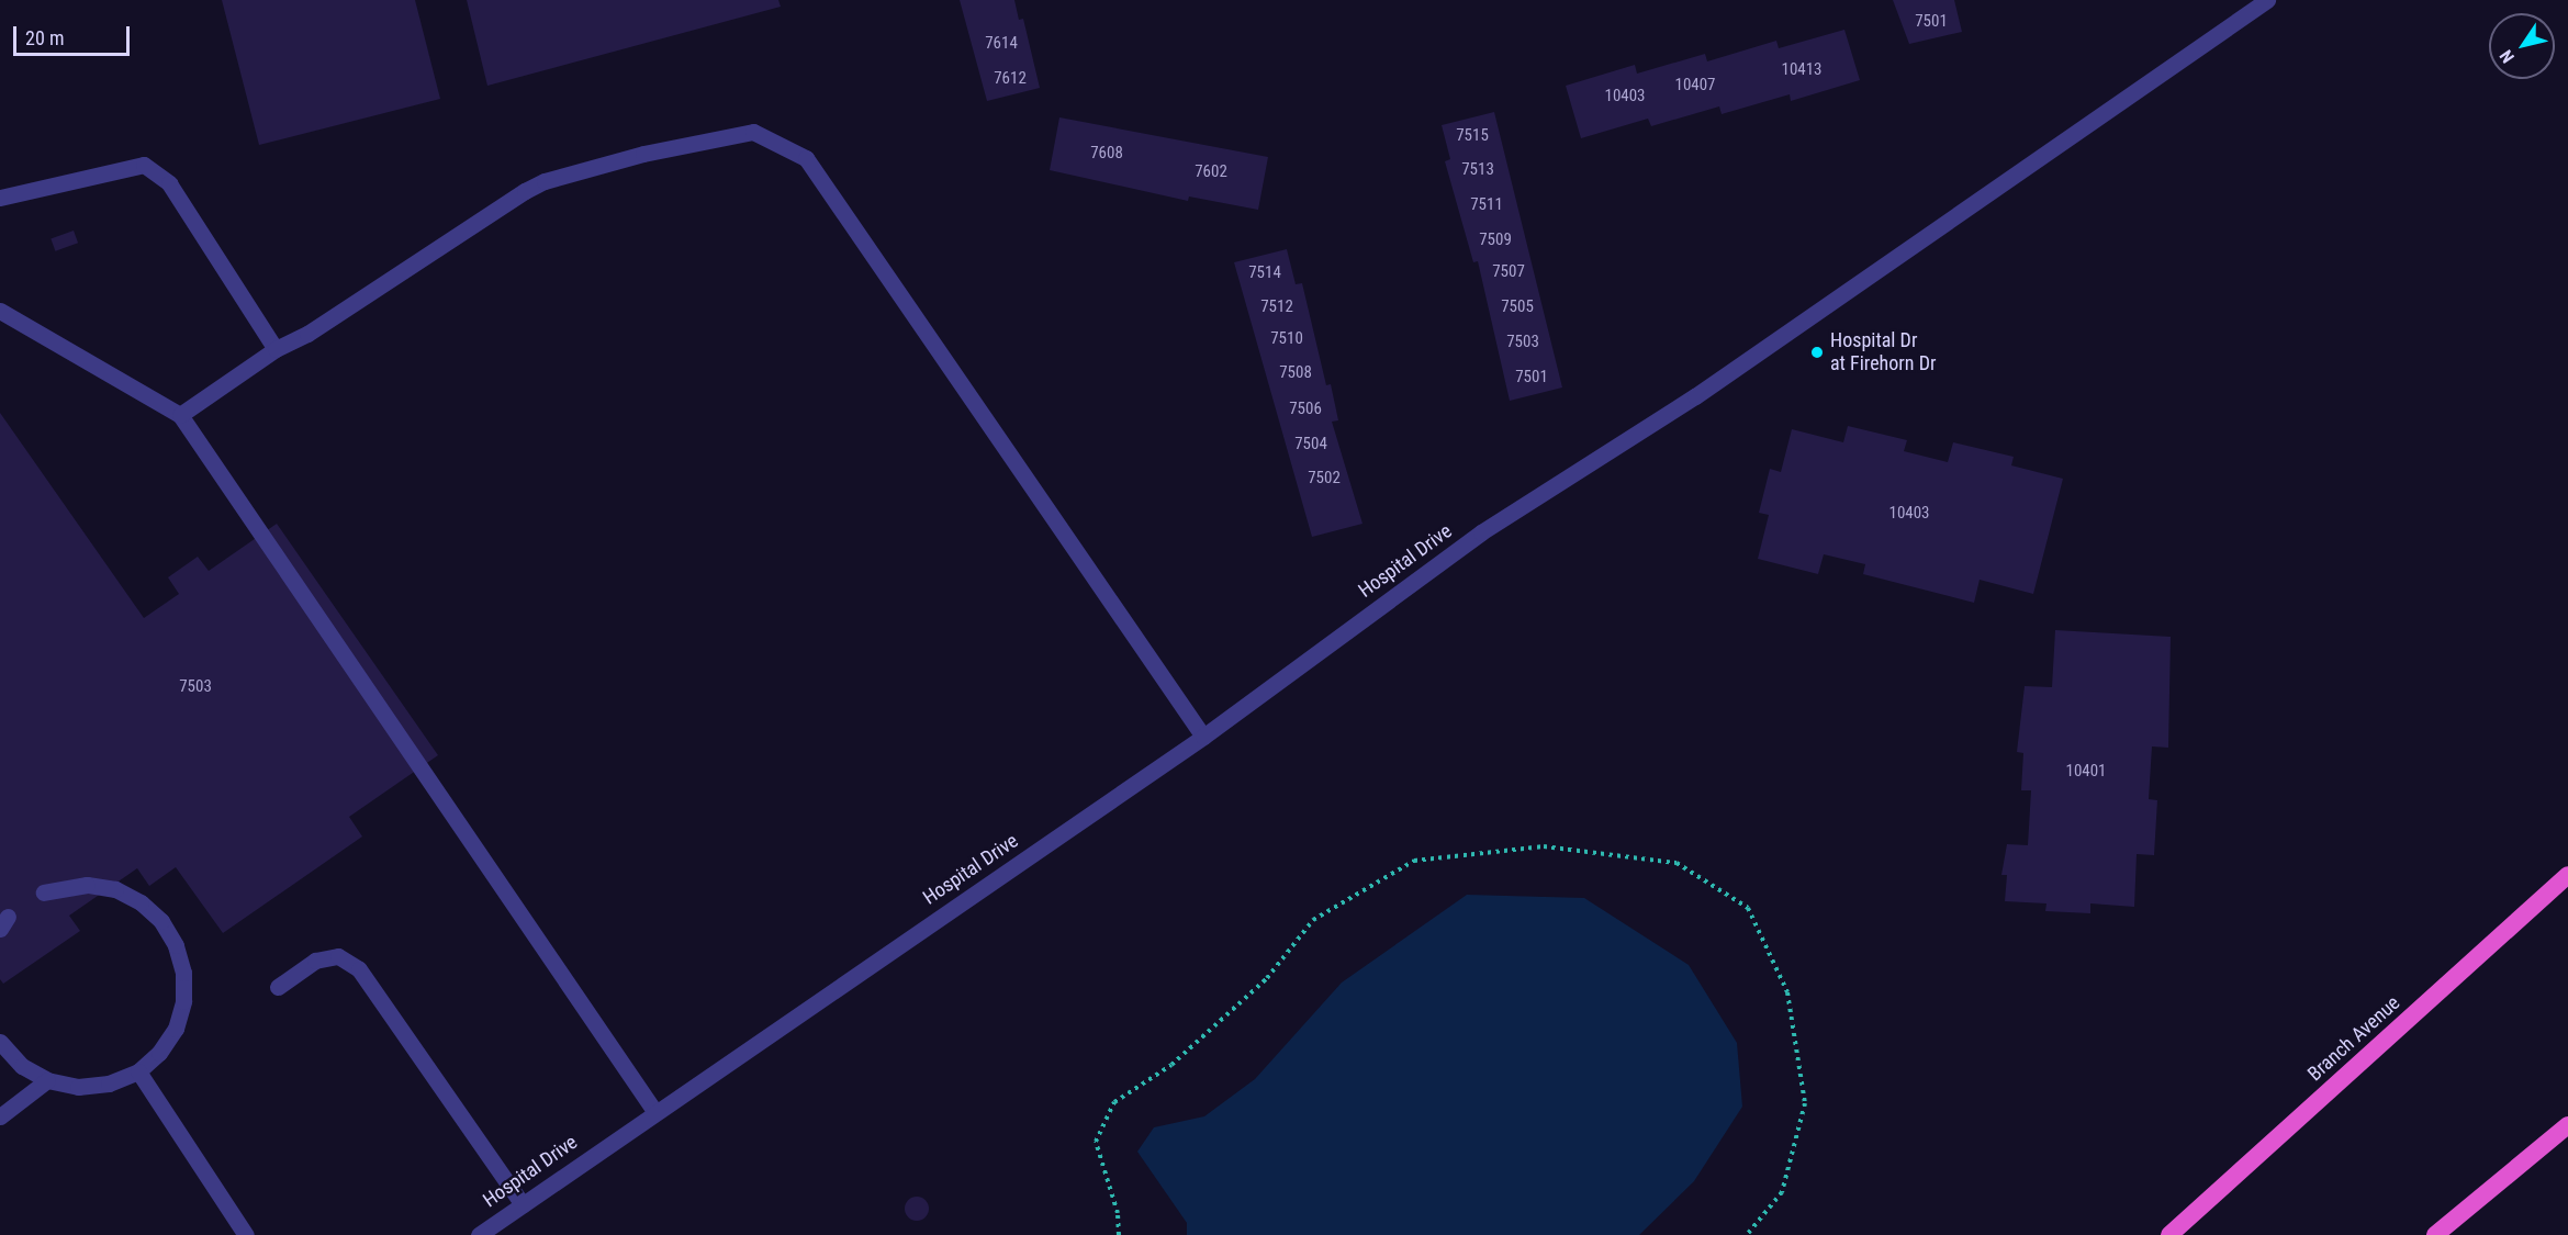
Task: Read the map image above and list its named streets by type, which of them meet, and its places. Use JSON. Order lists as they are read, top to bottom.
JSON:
{
  "streets": {
    "highway": ["Branch Avenue"],
    "street": ["Hospital Drive"]
  },
  "places": ["Hospital Dr at Firehorn Dr"],
  "house_numbers": [
    "7501",
    "7614",
    "10413",
    "7612",
    "10407",
    "10403",
    "7515",
    "7608",
    "7513",
    "7602",
    "7511",
    "7509",
    "7507",
    "7514",
    "7512",
    "7505",
    "7510",
    "7503",
    "7508",
    "7501",
    "7506",
    "7504",
    "7502",
    "10403",
    "7503",
    "10401"
  ],
  "scale_bar": "20 m",
  "north": "bottom left"
}
